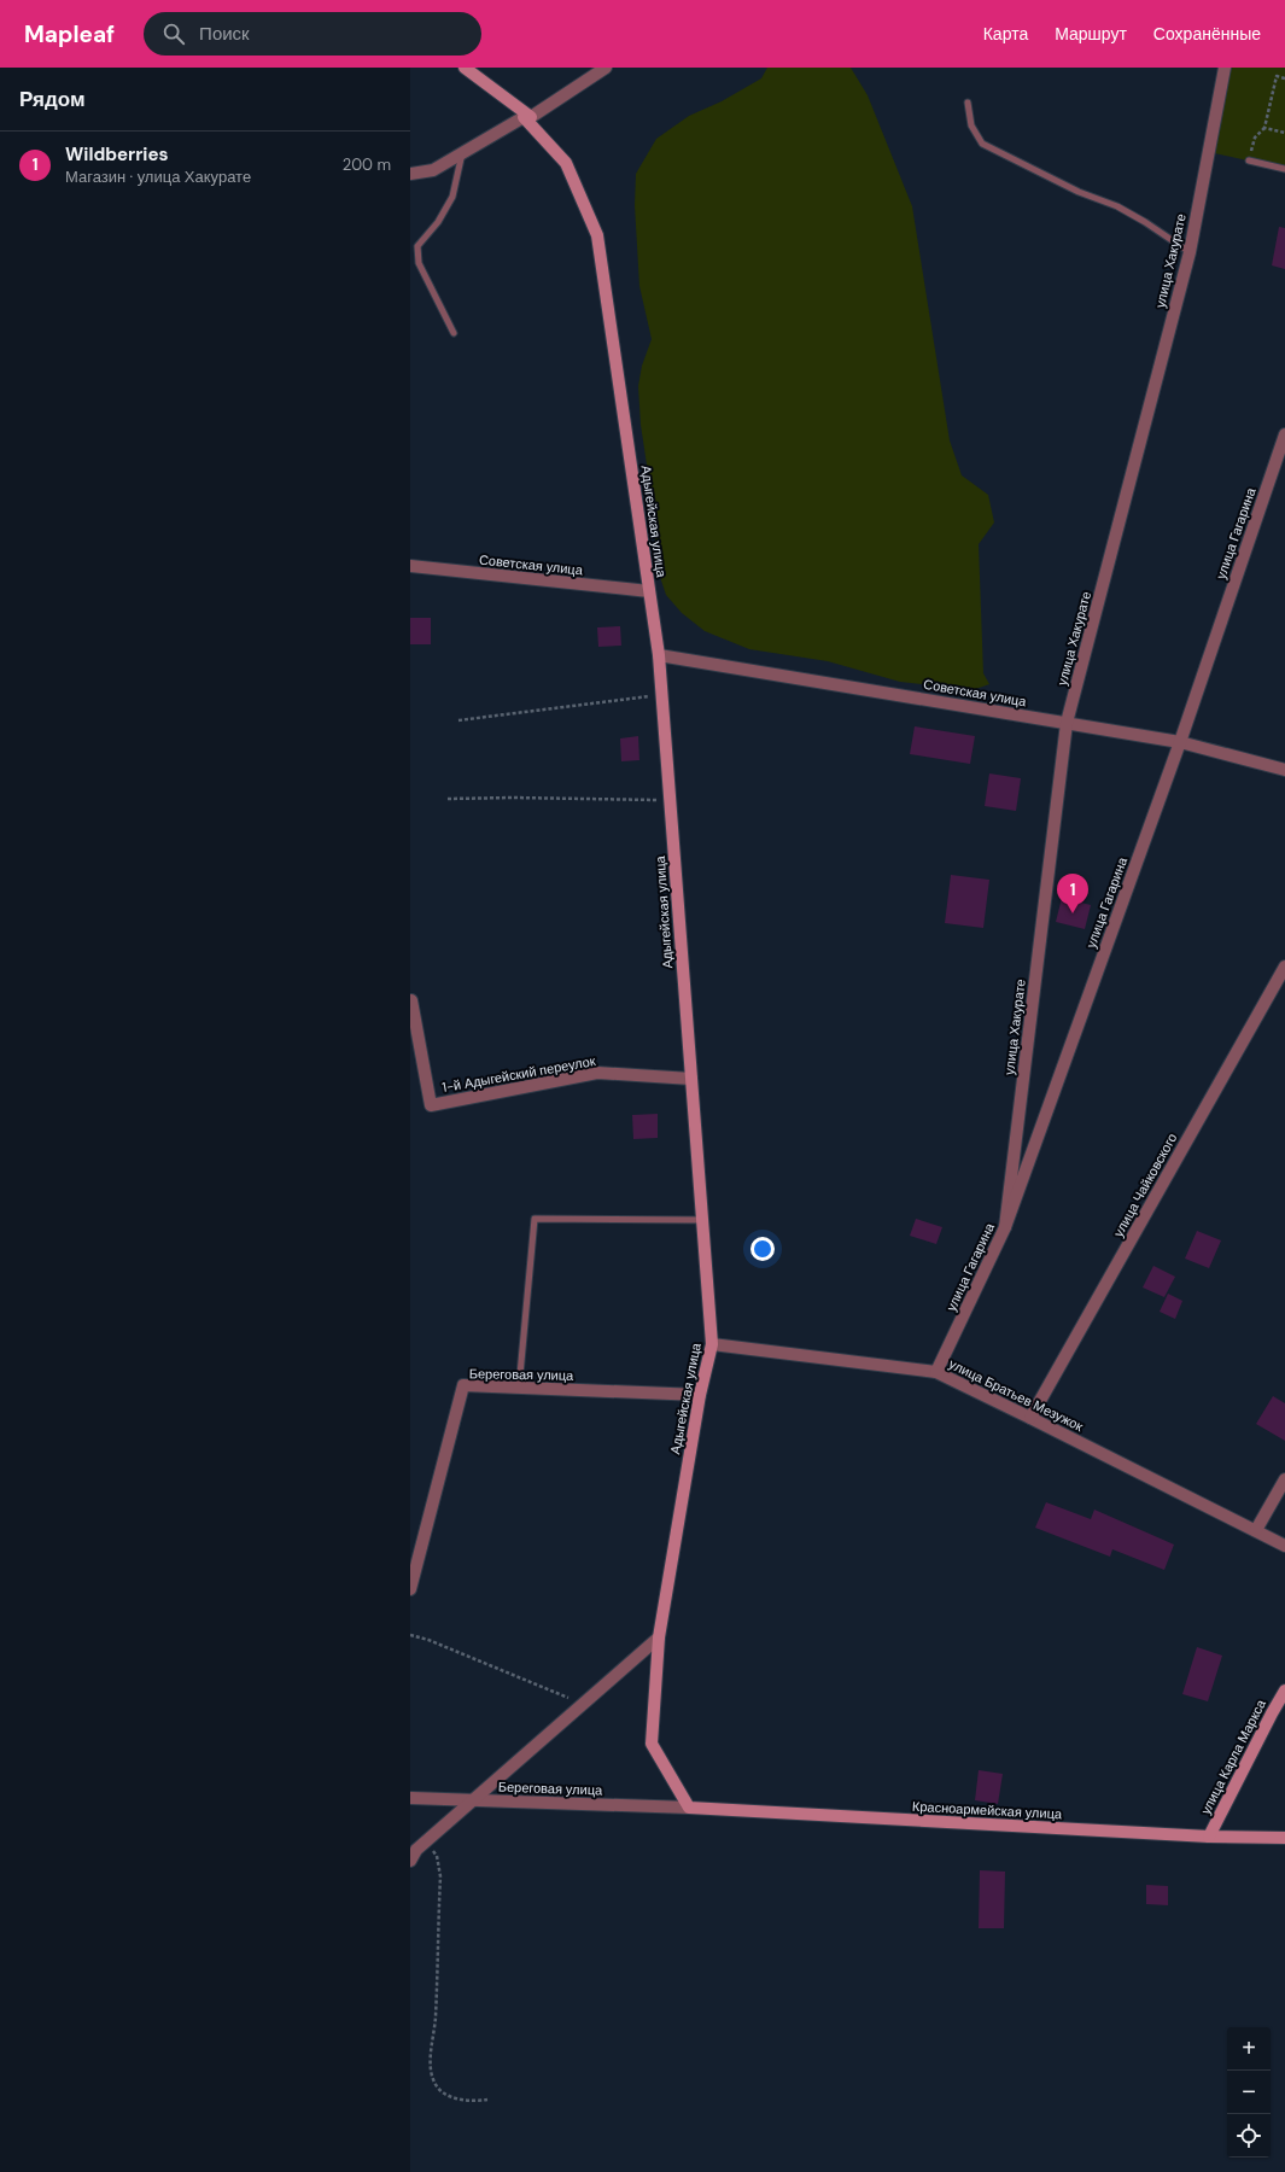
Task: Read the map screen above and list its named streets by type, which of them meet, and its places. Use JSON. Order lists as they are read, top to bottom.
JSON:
{
  "streets": {
    "main road": ["Адыгейская улица", "улица Карла Маркса", "Красноармейская улица"],
    "street": [
      "улица Хакурате",
      "улица Гагарина",
      "Советская улица",
      "1-й Адыгейский переулок",
      "улица Чайковского",
      "Береговая улица",
      "улица Братьев Мезужок"
    ]
  },
  "crossings": [
    ["улица Хакурате", "улица Гагарина"],
    ["улица Хакурате", "Советская улица"],
    ["Адыгейская улица", "Советская улица"],
    ["Адыгейская улица", "1-й Адыгейский переулок"],
    ["Адыгейская улица", "Береговая улица"],
    ["Адыгейская улица", "улица Братьев Мезужок"],
    ["Адыгейская улица", "Красноармейская улица"],
    ["улица Гагарина", "Советская улица"],
    ["улица Гагарина", "улица Братьев Мезужок"],
    ["улица Чайковского", "улица Братьев Мезужок"],
    ["Береговая улица", "Красноармейская улица"],
    ["улица Карла Маркса", "Красноармейская улица"]
  ],
  "page": {
    "header": "Mapleaf",
    "search": "Поиск",
    "nav": ["Карта", "Маршрут", "Сохранённые"],
    "heading": "Рядом",
    "list": [
      {
        "mark": "1",
        "name": "Wildberries",
        "note": "Магазин · улица Хакурате",
        "value": "200 m"
      }
    ],
    "pins": "1",
    "map_buttons": ["+", "−"]
  }
}
